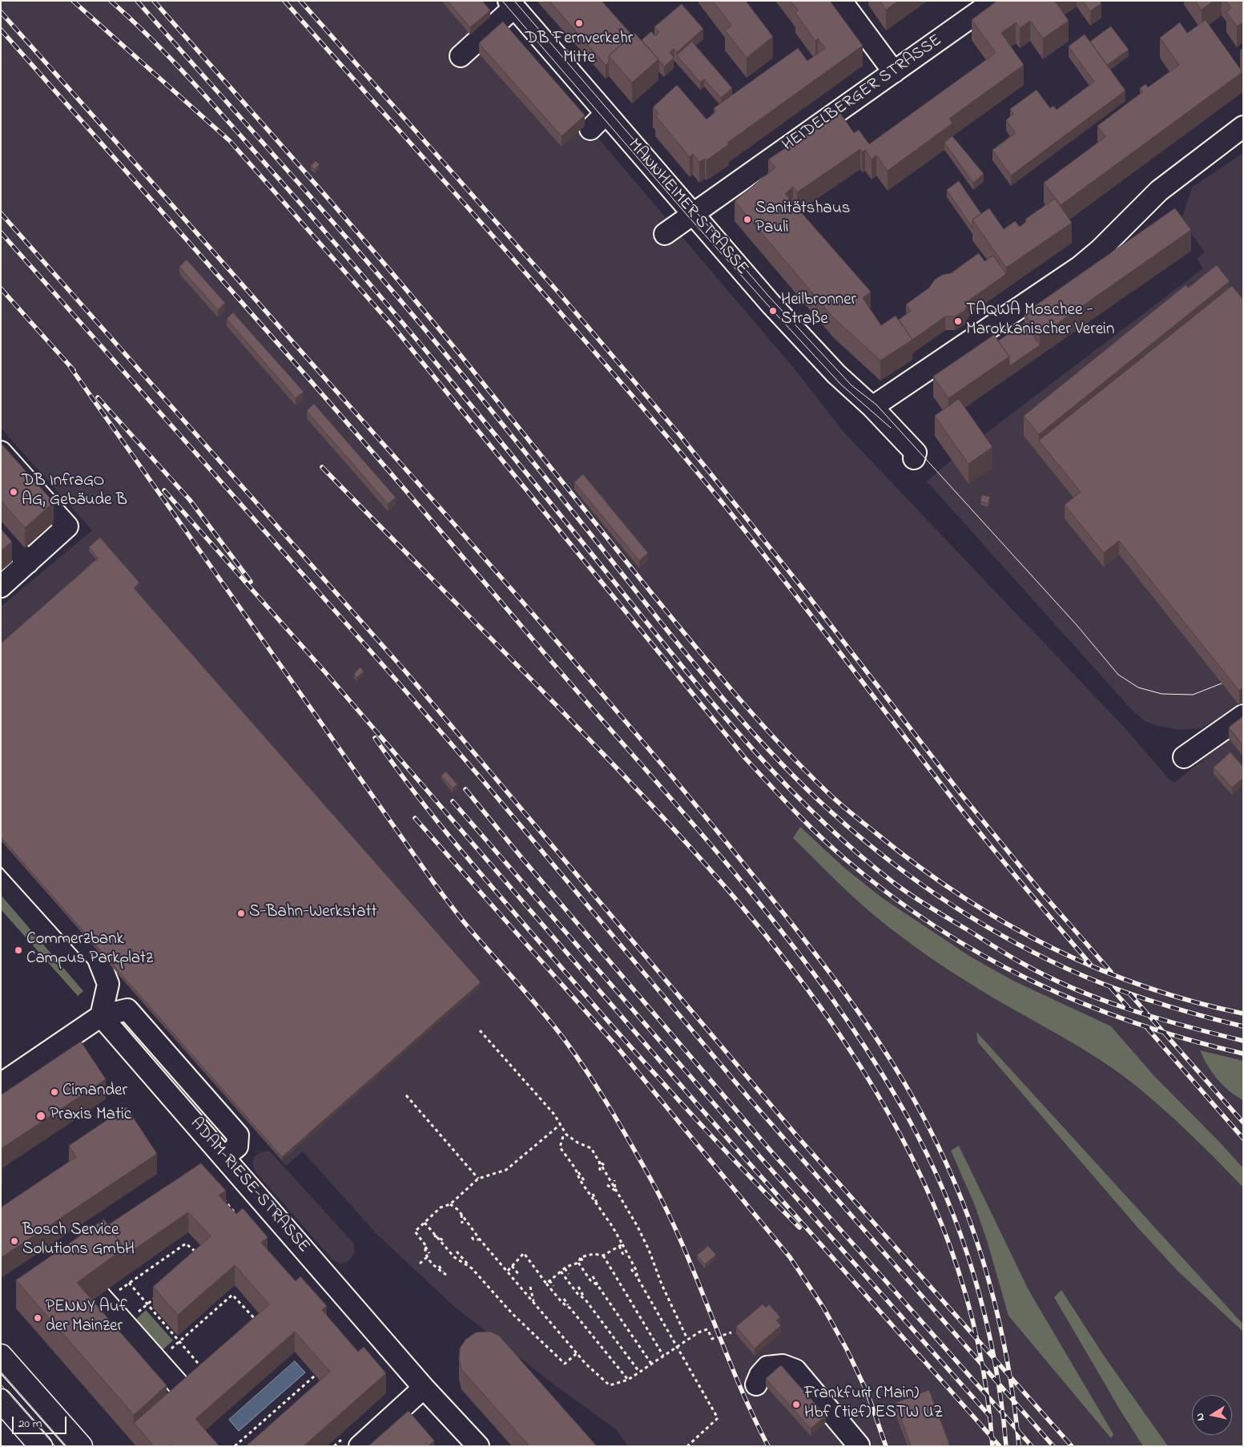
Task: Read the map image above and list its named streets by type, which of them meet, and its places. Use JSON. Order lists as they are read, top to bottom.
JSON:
{
  "streets": {
    "street": ["HEIDELBERGER STRASSE", "MANNHEIMER STRASSE", "ADAM-RIESE-STRASSE"]
  },
  "crossings": [
    ["HEIDELBERGER STRASSE", "MANNHEIMER STRASSE"]
  ],
  "places": [
    "DB Fernverkehr Mitte",
    "Sanitätshaus Pauli",
    "Heilbronner Straße",
    "TAQWA Moschee - Marokkanischer Verein",
    "DB InfraGO AG, Gebäude B",
    "S-Bahn-Werkstatt",
    "Commerzbank Campus Parkplatz",
    "Cimander",
    "Praxis Matic",
    "Bosch Service Solutions GmbH",
    "PENNY Auf der Mainzer",
    "Frankfurt (Main) Hbf (tief) ESTW UZ"
  ],
  "scale_bar": "20 m",
  "north": "left"
}
